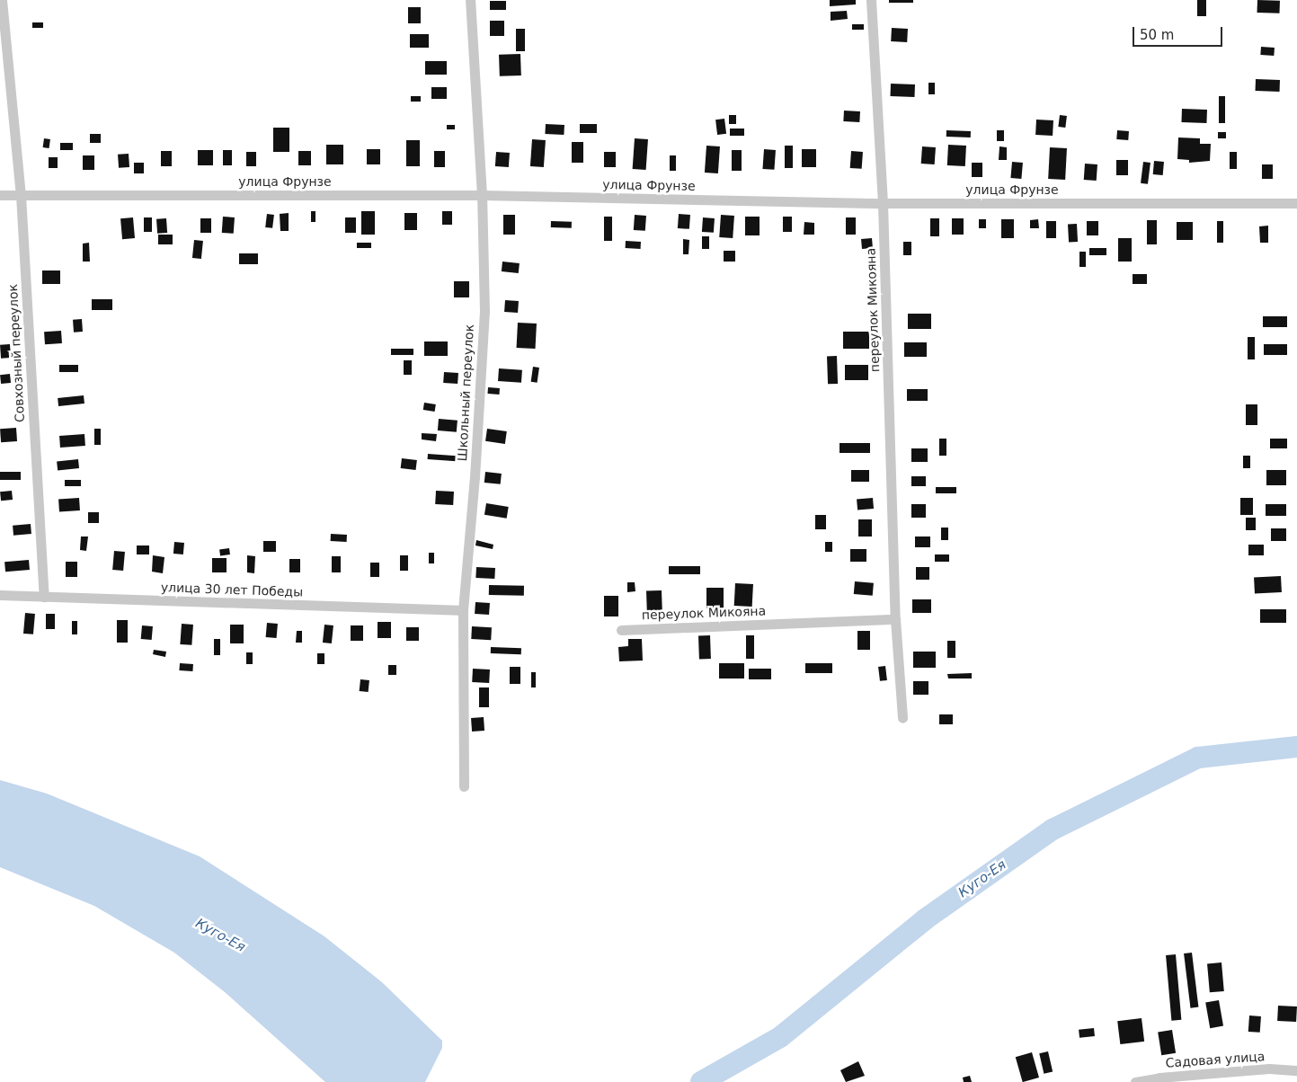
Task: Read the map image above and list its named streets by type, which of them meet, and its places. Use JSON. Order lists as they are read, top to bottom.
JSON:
{
  "streets": {
    "street": [
      "улица Фрунзе",
      "переулок Микояна",
      "Совхозный переулок",
      "Школьный переулок",
      "улица 30 лет Победы",
      "Садовая улица"
    ]
  },
  "crossings": [
    ["улица Фрунзе", "переулок Микояна"],
    ["улица Фрунзе", "Совхозный переулок"],
    ["улица Фрунзе", "Школьный переулок"],
    ["Совхозный переулок", "улица 30 лет Победы"],
    ["Школьный переулок", "улица 30 лет Победы"]
  ],
  "water": ["Куго-Ея"],
  "scale_bar": "50 m"
}
